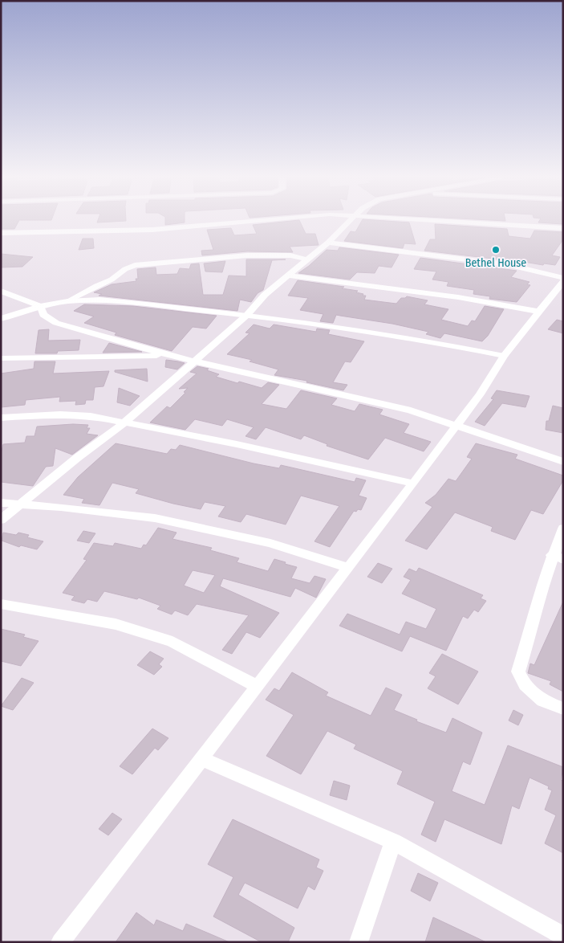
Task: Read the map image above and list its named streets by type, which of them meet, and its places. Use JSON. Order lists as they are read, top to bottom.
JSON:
{
  "places": ["Bethel House"]
}
